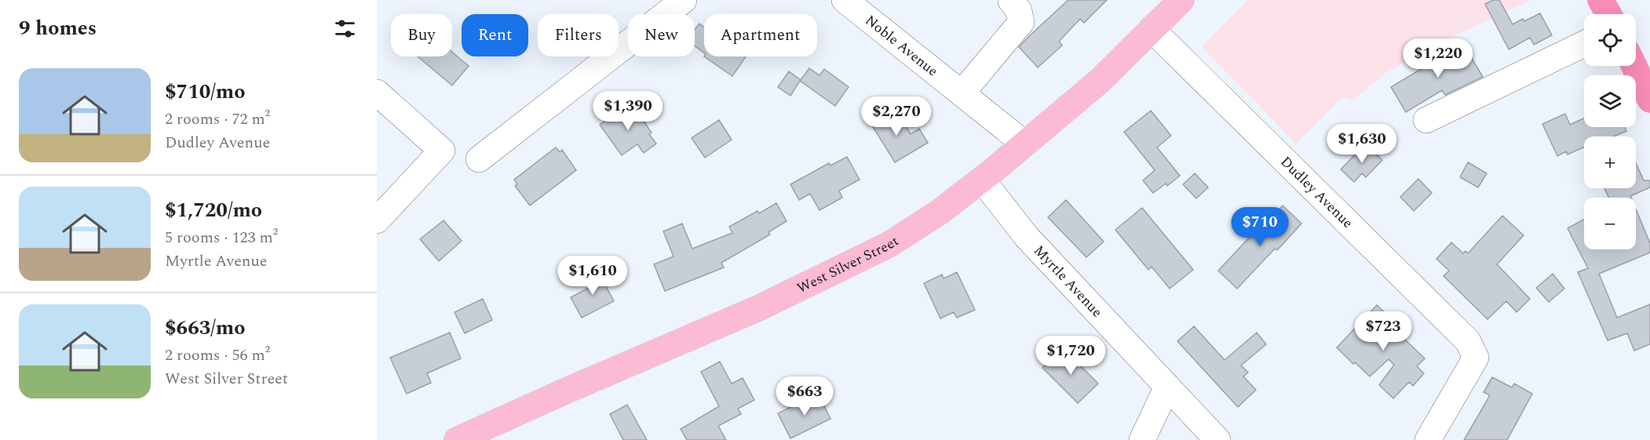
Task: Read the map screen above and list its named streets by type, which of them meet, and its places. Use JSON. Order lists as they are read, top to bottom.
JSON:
{
  "streets": {
    "main road": ["West Silver Street"],
    "street": ["Noble Avenue", "Dudley Avenue", "Myrtle Avenue"]
  },
  "crossings": [
    ["Noble Avenue", "West Silver Street"],
    ["Dudley Avenue", "West Silver Street"],
    ["West Silver Street", "Myrtle Avenue"]
  ],
  "page": {
    "heading": "9 homes",
    "map_buttons": ["+", "−"],
    "chip": [
      "Buy",
      "Rent",
      "Filters",
      "New",
      "Apartment"
    ],
    "price": [
      "$1,220",
      "$1,390",
      "$2,270",
      "$1,630",
      "$710",
      "$1,610",
      "$723",
      "$1,720",
      "$663"
    ],
    "list": [
      {
        "name": "$710/mo",
        "note": "2 rooms · 72 m² · Dudley Avenue"
      },
      {
        "name": "$1,720/mo",
        "note": "5 rooms · 123 m² · Myrtle Avenue"
      },
      {
        "name": "$663/mo",
        "note": "2 rooms · 56 m² · West Silver Street"
      }
    ]
  }
}
